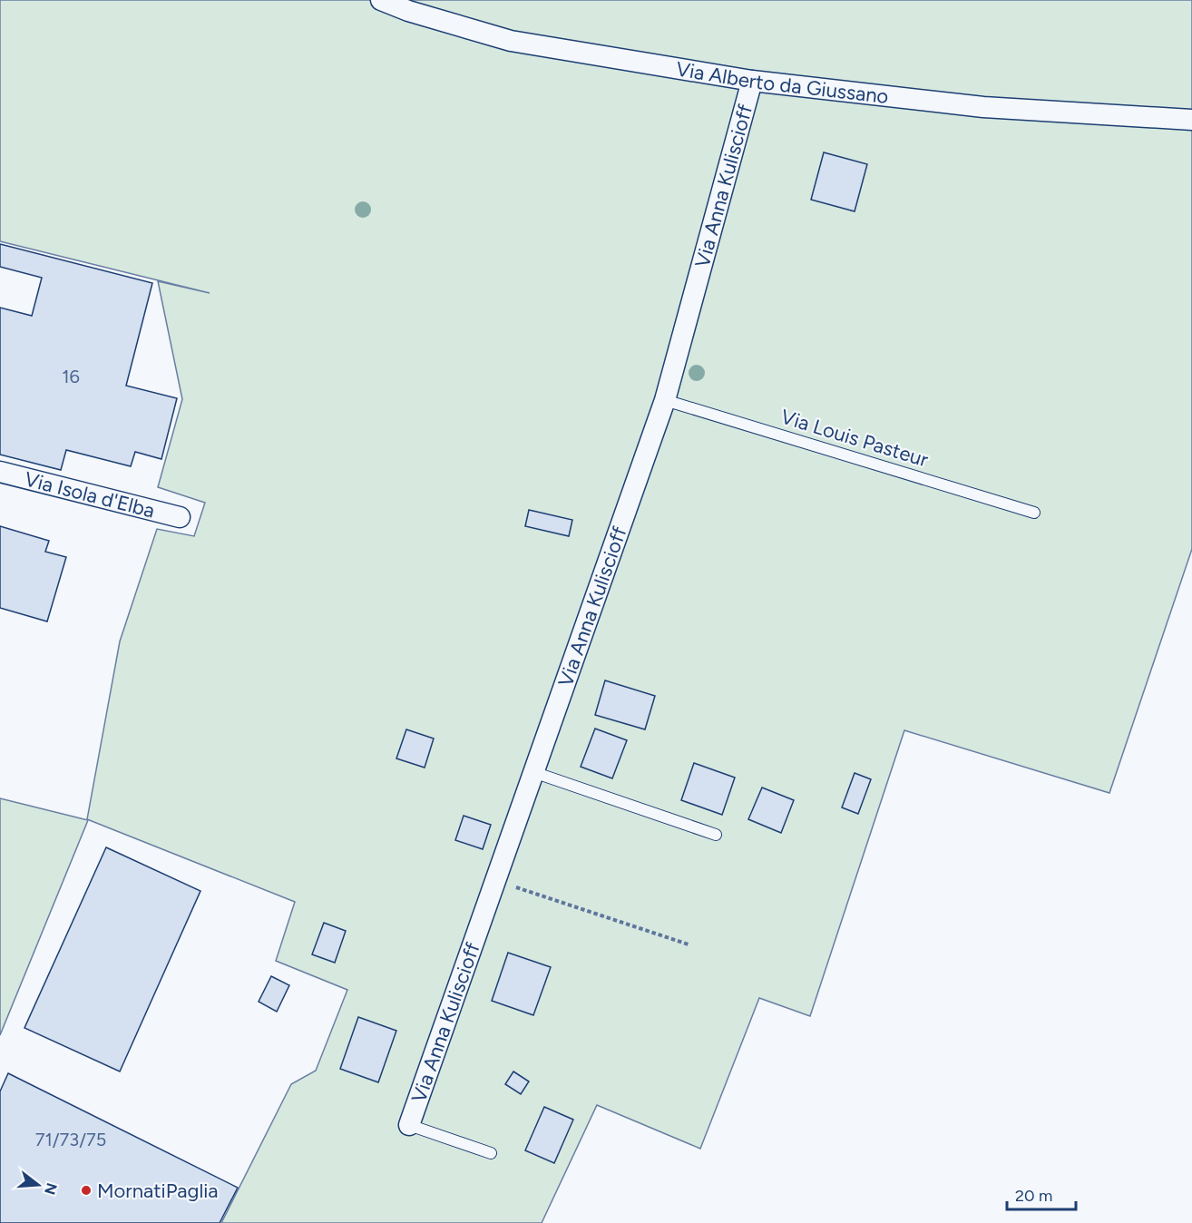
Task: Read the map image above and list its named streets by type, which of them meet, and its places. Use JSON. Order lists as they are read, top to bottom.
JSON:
{
  "streets": {
    "street": ["Via Alberto da Giussano", "Via Anna Kuliscioff", "Via Isola d'Elba"],
    "lane": ["Via Louis Pasteur"]
  },
  "crossings": [
    ["Via Alberto da Giussano", "Via Anna Kuliscioff"],
    ["Via Anna Kuliscioff", "Via Louis Pasteur"]
  ],
  "places": ["MornatiPaglia"],
  "house_numbers": ["16", "71/73/75"],
  "scale_bar": "20 m",
  "north": "right"
}
